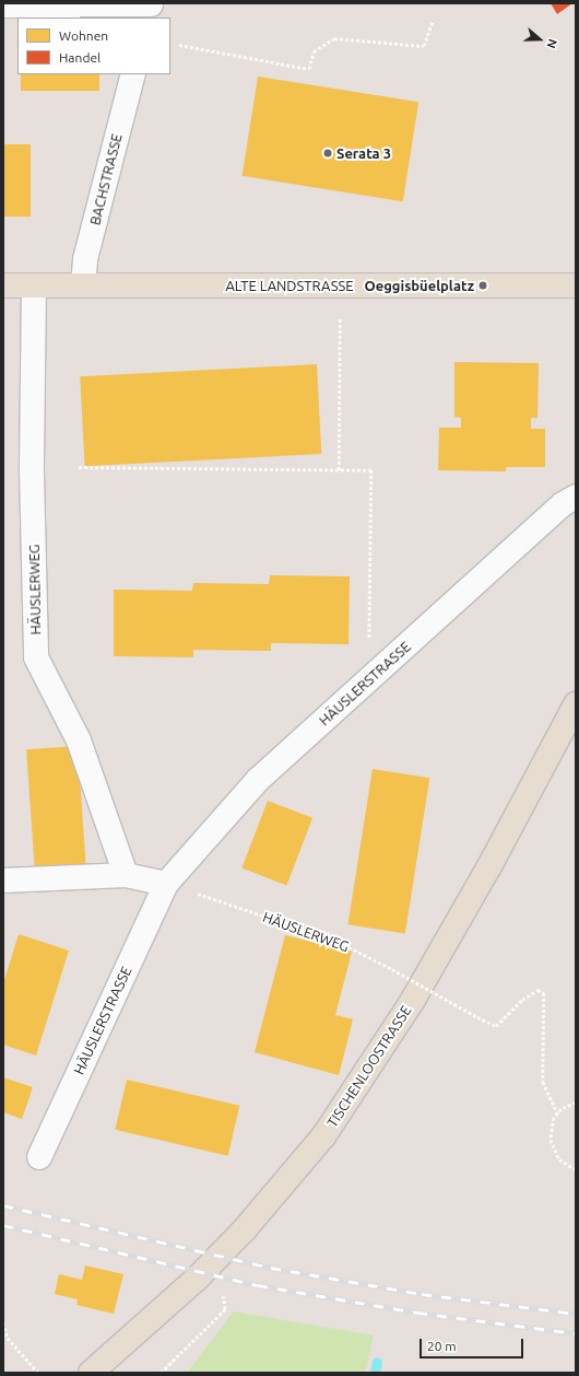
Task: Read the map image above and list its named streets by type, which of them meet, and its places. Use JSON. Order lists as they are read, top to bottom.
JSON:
{
  "streets": {
    "main road": ["ALTE LANDSTRASSE", "TISCHENLOOSTRASSE"],
    "street": ["BACHSTRASSE", "HÄUSLERWEG", "HÄUSLERSTRASSE"]
  },
  "crossings": [
    ["BACHSTRASSE", "ALTE LANDSTRASSE"],
    ["ALTE LANDSTRASSE", "HÄUSLERWEG"],
    ["HÄUSLERWEG", "HÄUSLERSTRASSE"]
  ],
  "places": ["Serata 3", "Oeggisbüelplatz"],
  "legend": ["Wohnen", "Handel"],
  "scale_bar": "20 m",
  "north": "right"
}
